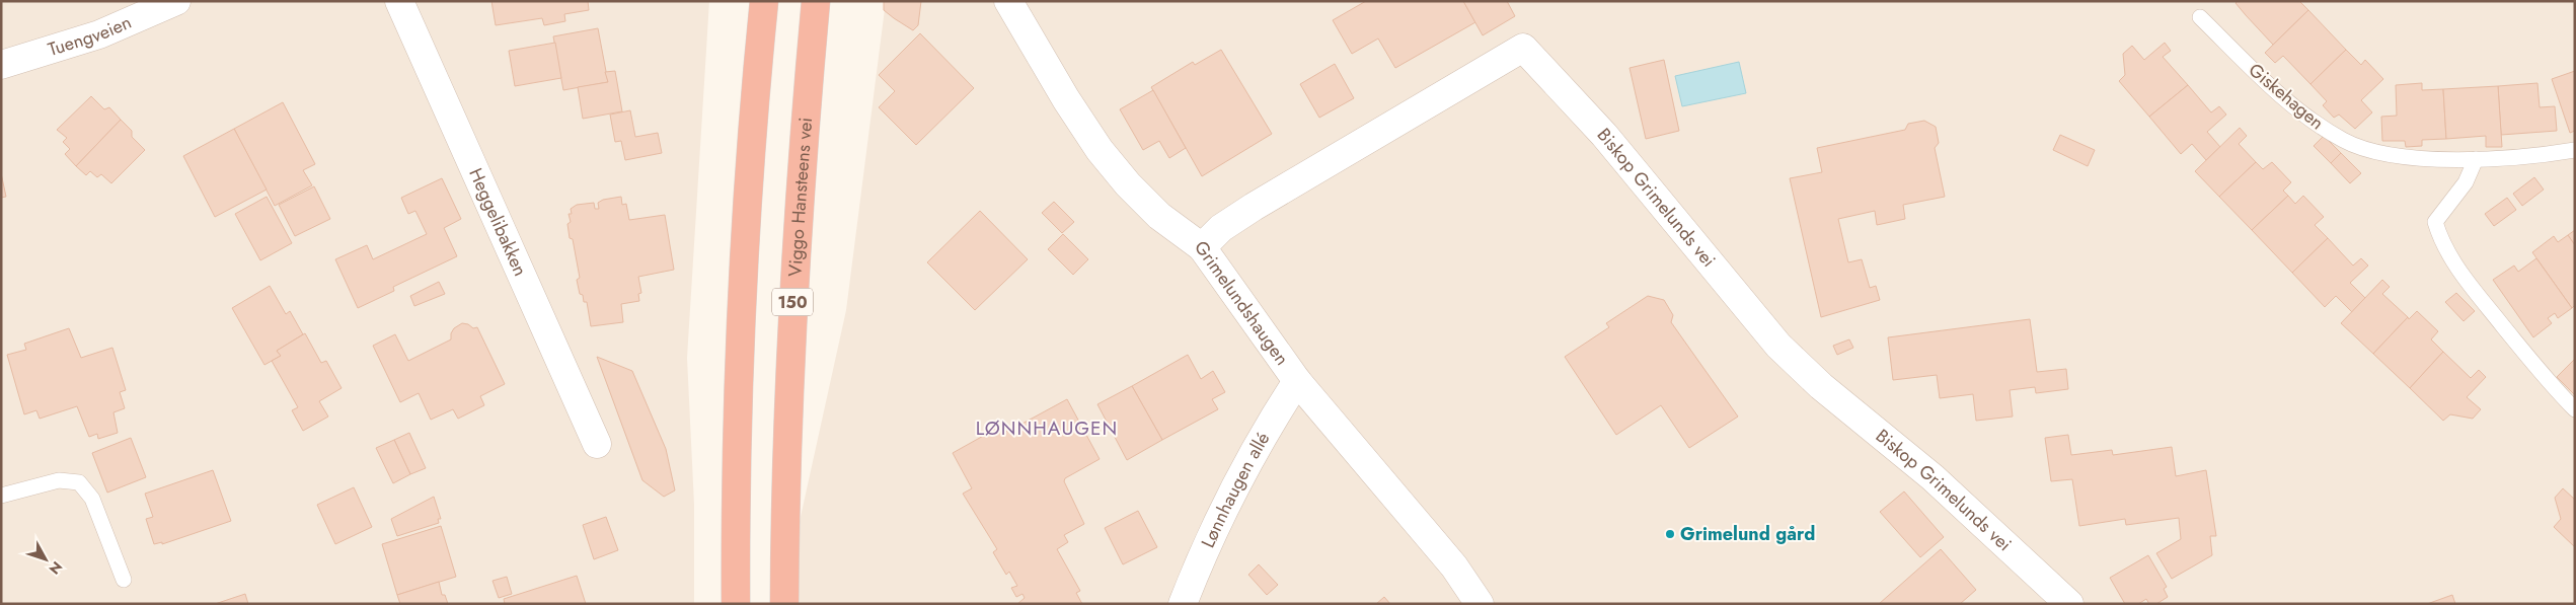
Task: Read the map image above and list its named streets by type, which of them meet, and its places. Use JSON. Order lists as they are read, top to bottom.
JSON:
{
  "streets": {
    "highway": ["Viggo Hansteens vei", "150"],
    "street": [
      "Tuengveien",
      "Biskop Grimelunds vei",
      "Heggelibakken",
      "Grimelundshaugen",
      "Lønnhaugen allé"
    ],
    "lane": ["Giskehagen"]
  },
  "crossings": [
    ["Biskop Grimelunds vei", "Grimelundshaugen"],
    ["Grimelundshaugen", "Lønnhaugen allé"]
  ],
  "districts": ["LØNNHAUGEN"],
  "places": ["Grimelund gård"],
  "north": "bottom right"
}
